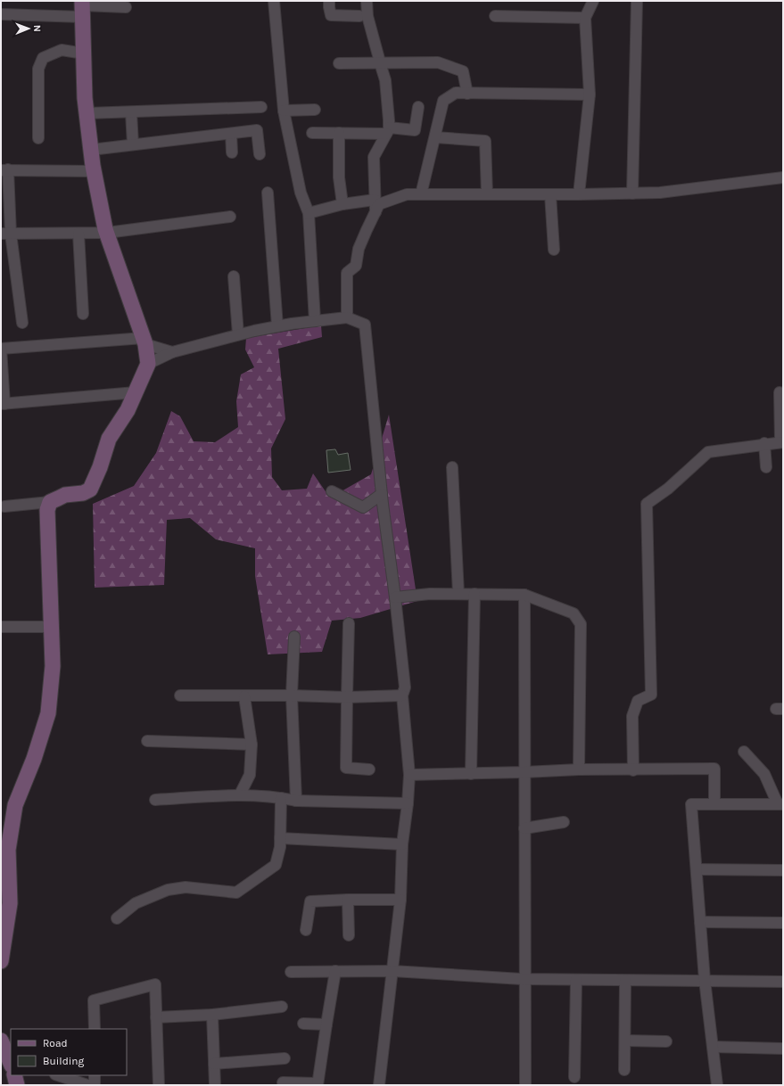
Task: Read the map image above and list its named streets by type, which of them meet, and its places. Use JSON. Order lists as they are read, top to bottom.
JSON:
{
  "legend": ["Road", "Building"],
  "north": "right"
}
